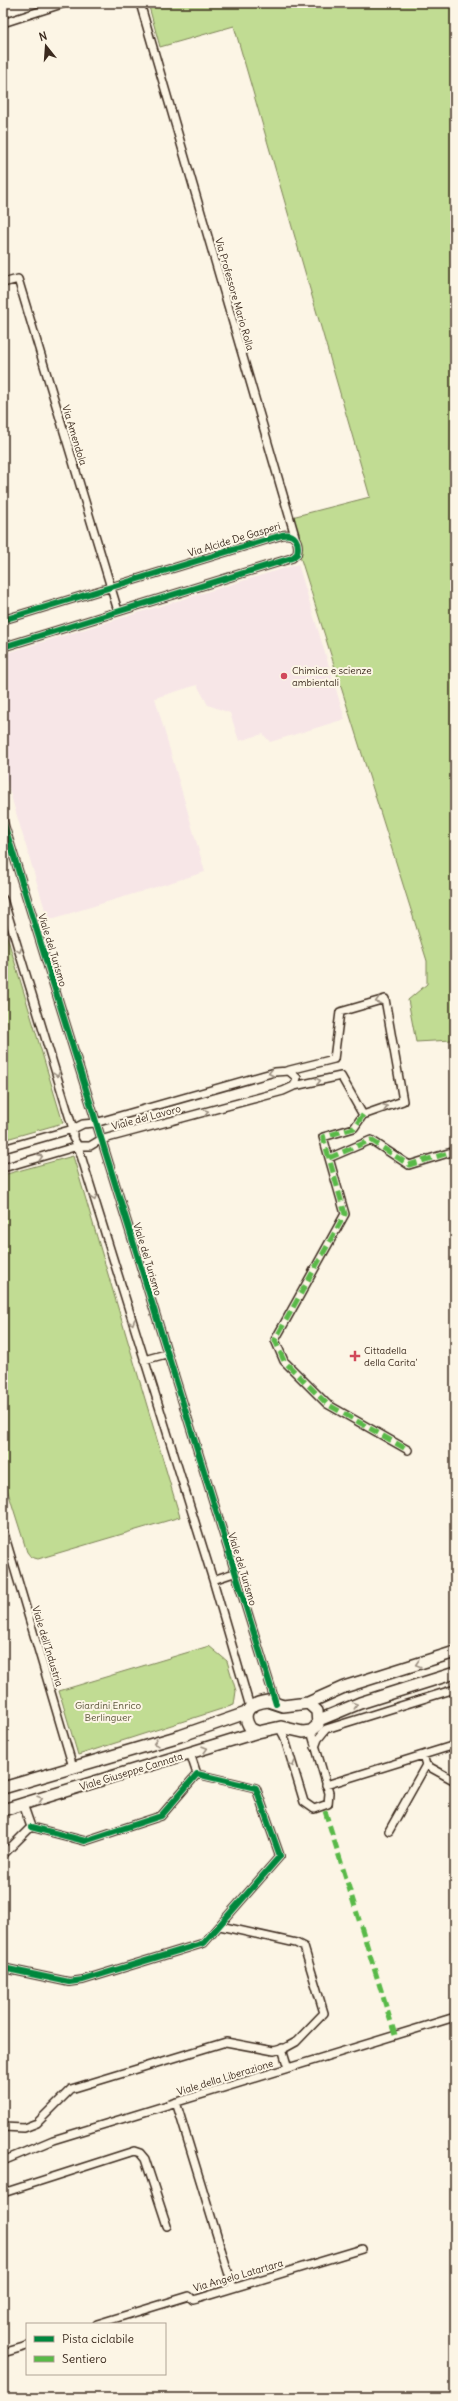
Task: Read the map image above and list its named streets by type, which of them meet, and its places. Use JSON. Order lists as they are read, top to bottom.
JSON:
{
  "streets": {
    "street": [
      "Via Professore Mario Rolla",
      "Via Amendola",
      "Via Alcide De Gasperi",
      "Viale del Turismo",
      "Viale del Lavoro",
      "Viale dell'Industria",
      "Viale Giuseppe Cannata",
      "Viale della Liberazione",
      "Via Angelo Latartara"
    ]
  },
  "crossings": [
    ["Via Professore Mario Rolla", "Via Alcide De Gasperi"],
    ["Via Amendola", "Via Alcide De Gasperi"],
    ["Viale del Turismo", "Viale del Lavoro"],
    ["Viale del Turismo", "Viale Giuseppe Cannata"],
    ["Viale dell'Industria", "Viale Giuseppe Cannata"]
  ],
  "parks": ["Giardini Enrico Berlinguer"],
  "places": {
    "other": ["Chimica e scienze ambientali"],
    "health": ["Cittadella della Carita'"]
  },
  "legend": ["Pista ciclabile", "Sentiero"],
  "north": "top"
}
